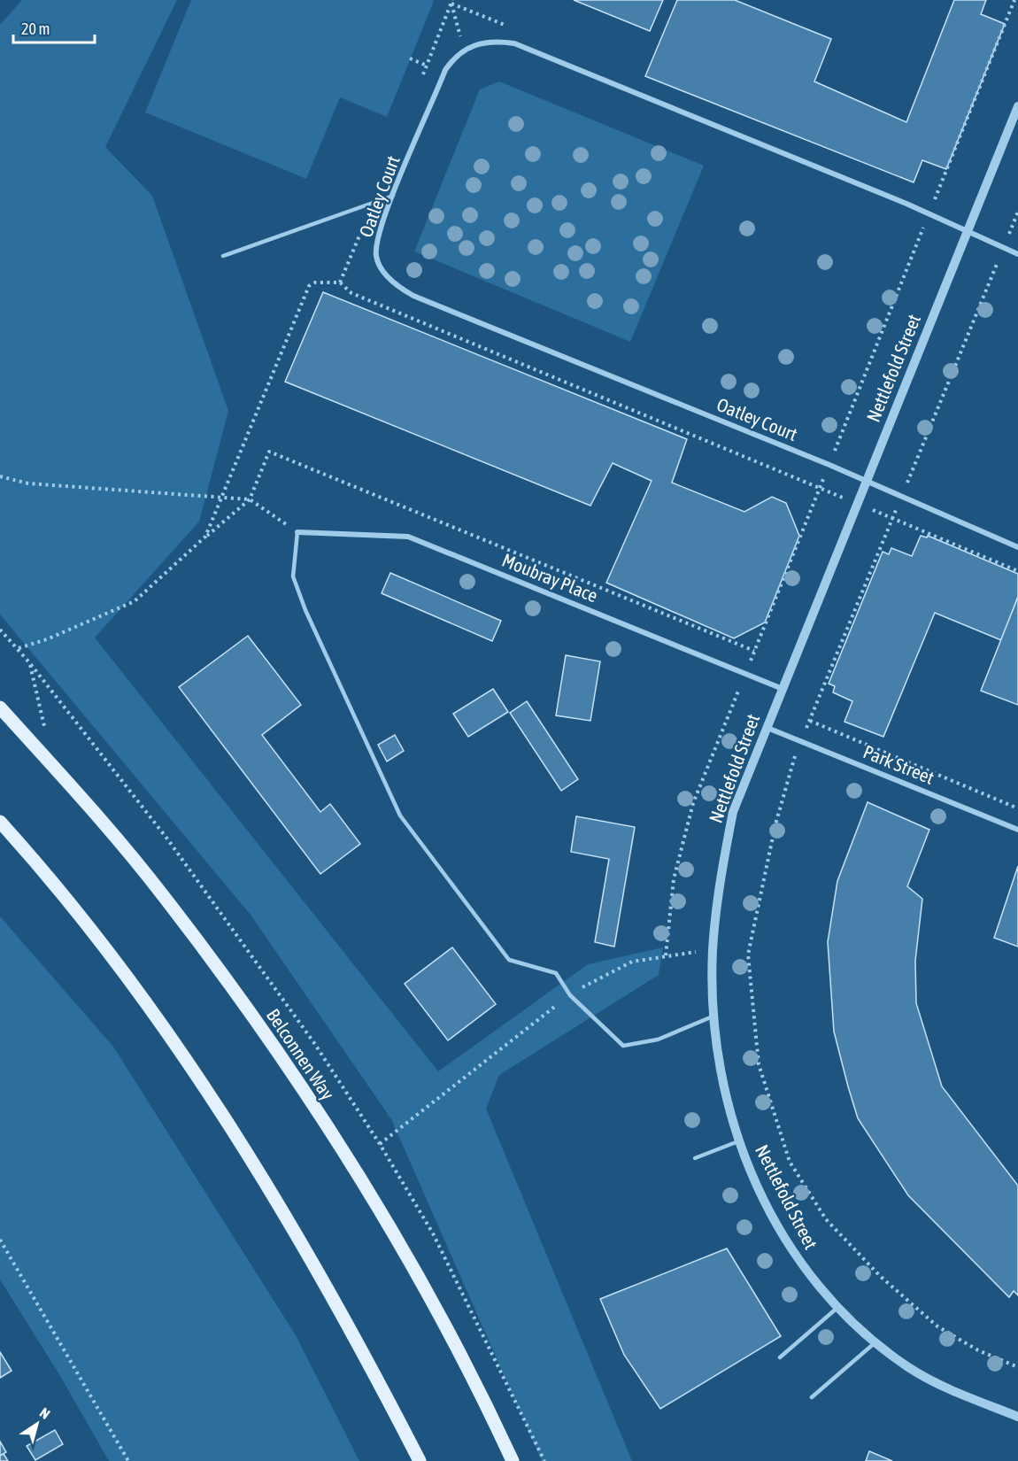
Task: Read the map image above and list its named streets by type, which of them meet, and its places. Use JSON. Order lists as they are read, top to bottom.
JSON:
{
  "streets": {
    "main road": ["Belconnen Way"],
    "street": [
      "Oatley Court",
      "Nettlefold Street",
      "Moubray Place",
      "Park Street"
    ]
  },
  "crossings": [
    ["Oatley Court", "Nettlefold Street"],
    ["Nettlefold Street", "Moubray Place"],
    ["Nettlefold Street", "Park Street"]
  ],
  "scale_bar": "20 m",
  "north": "top right"
}
